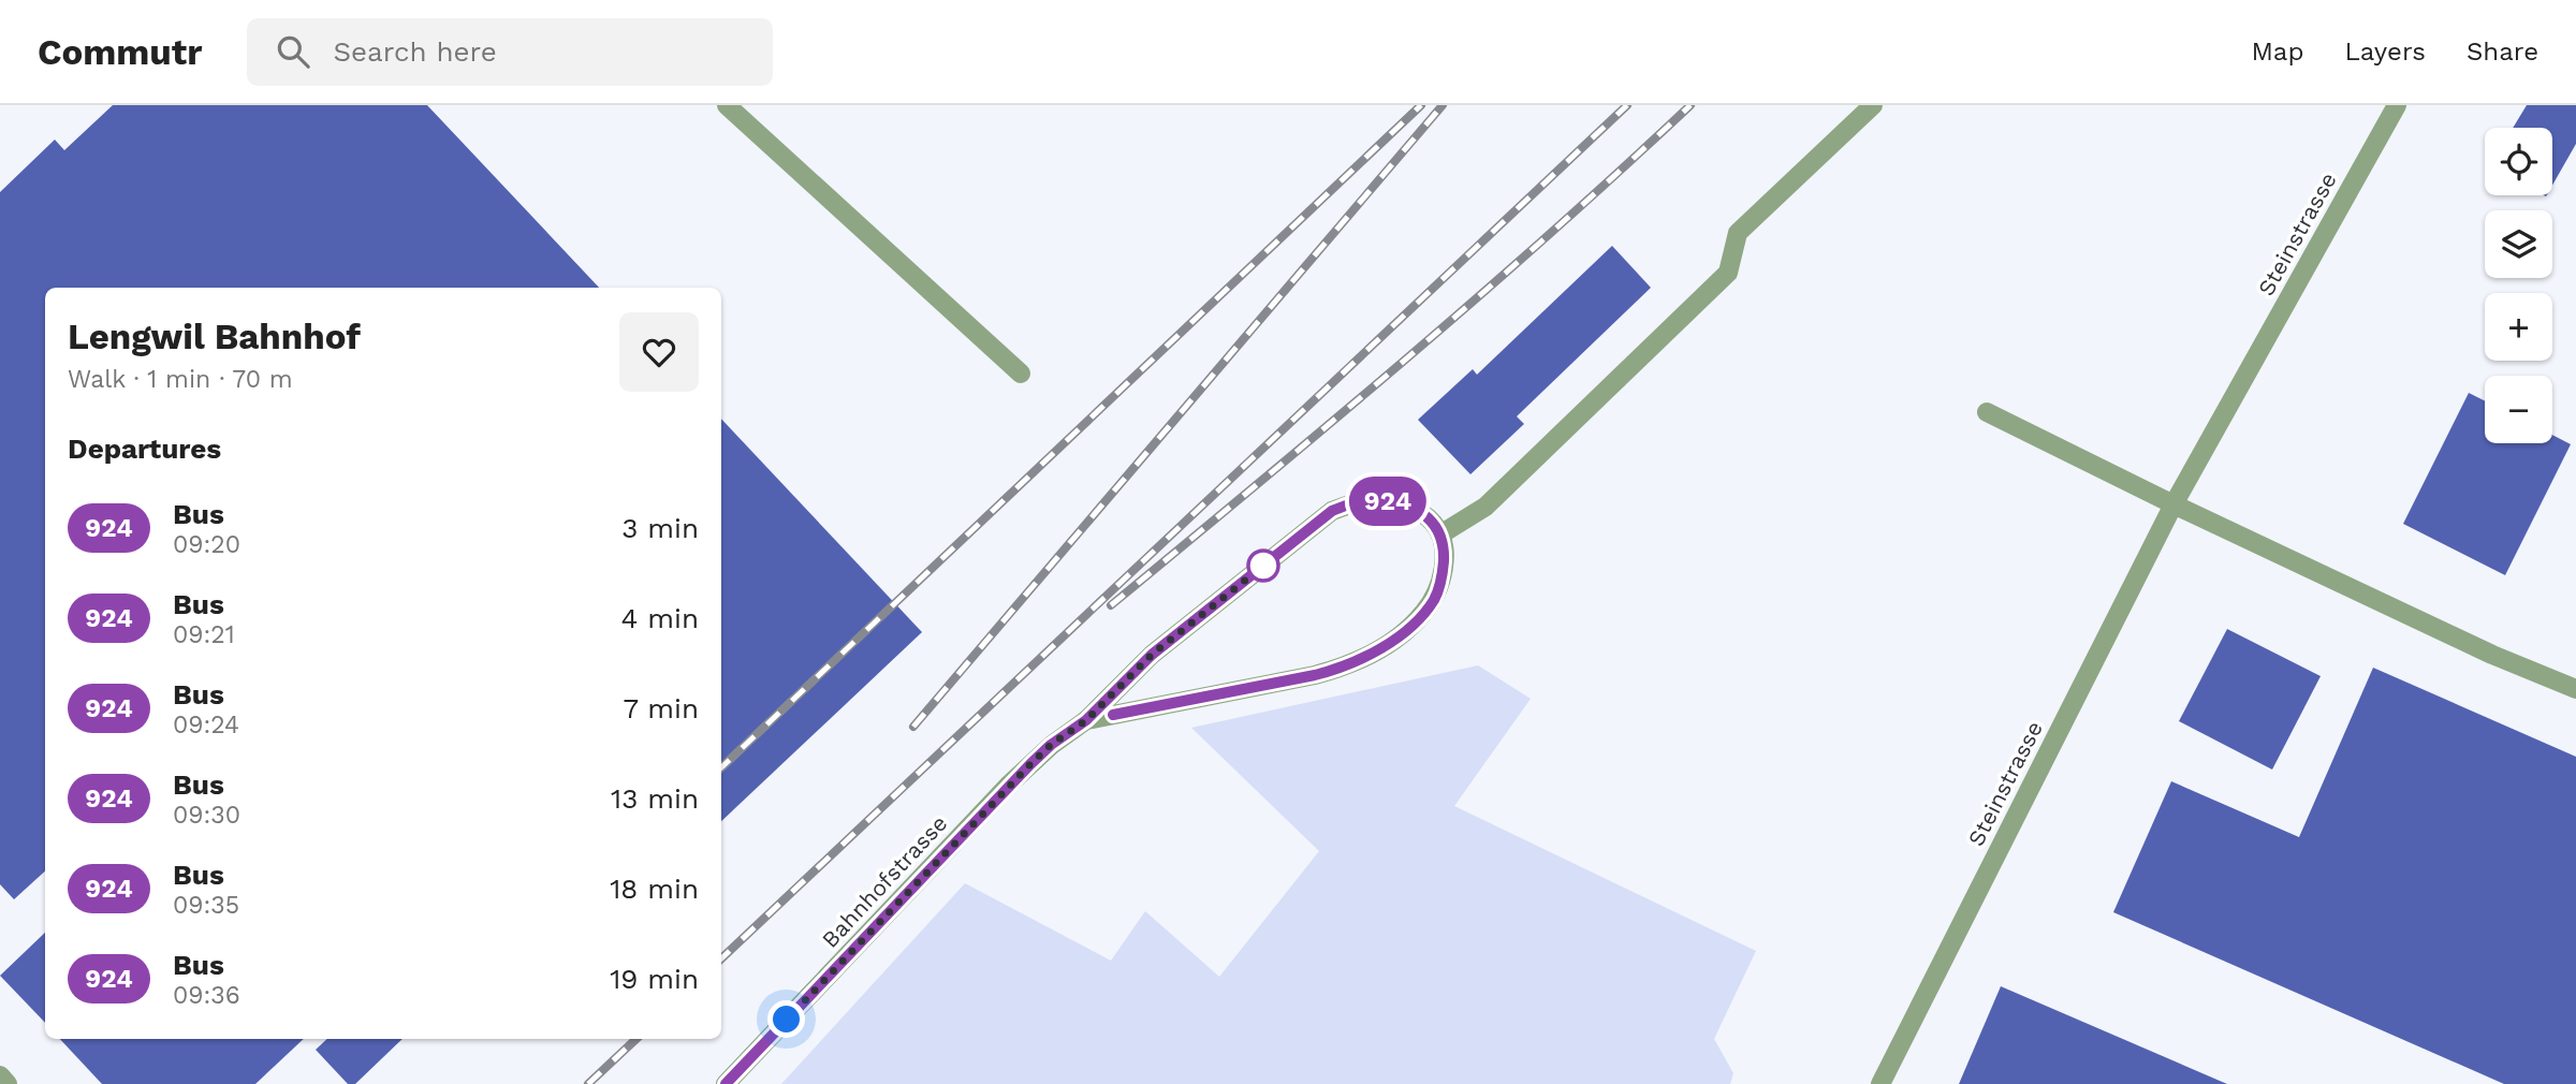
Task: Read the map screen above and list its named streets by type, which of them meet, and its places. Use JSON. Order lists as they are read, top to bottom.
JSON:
{
  "streets": {
    "street": ["Steinstrasse", "Bahnhofstrasse"]
  },
  "lines": ["bus line 924"],
  "page": {
    "header": "Commutr",
    "search": "Search here",
    "nav": ["Map", "Layers", "Share"],
    "on_map": "924",
    "map_buttons": ["+", "−"],
    "heading": [
      ["Lengwil Bahnhof", "Walk · 1 min · 70 m"],
      "Departures"
    ],
    "list": [
      {
        "mark": "924",
        "name": "Bus",
        "note": "09:20",
        "value": "3 min"
      },
      {
        "mark": "924",
        "name": "Bus",
        "note": "09:21",
        "value": "4 min"
      },
      {
        "mark": "924",
        "name": "Bus",
        "note": "09:24",
        "value": "7 min"
      },
      {
        "mark": "924",
        "name": "Bus",
        "note": "09:30",
        "value": "13 min"
      },
      {
        "mark": "924",
        "name": "Bus",
        "note": "09:35",
        "value": "18 min"
      },
      {
        "mark": "924",
        "name": "Bus",
        "note": "09:36",
        "value": "19 min"
      }
    ]
  }
}
